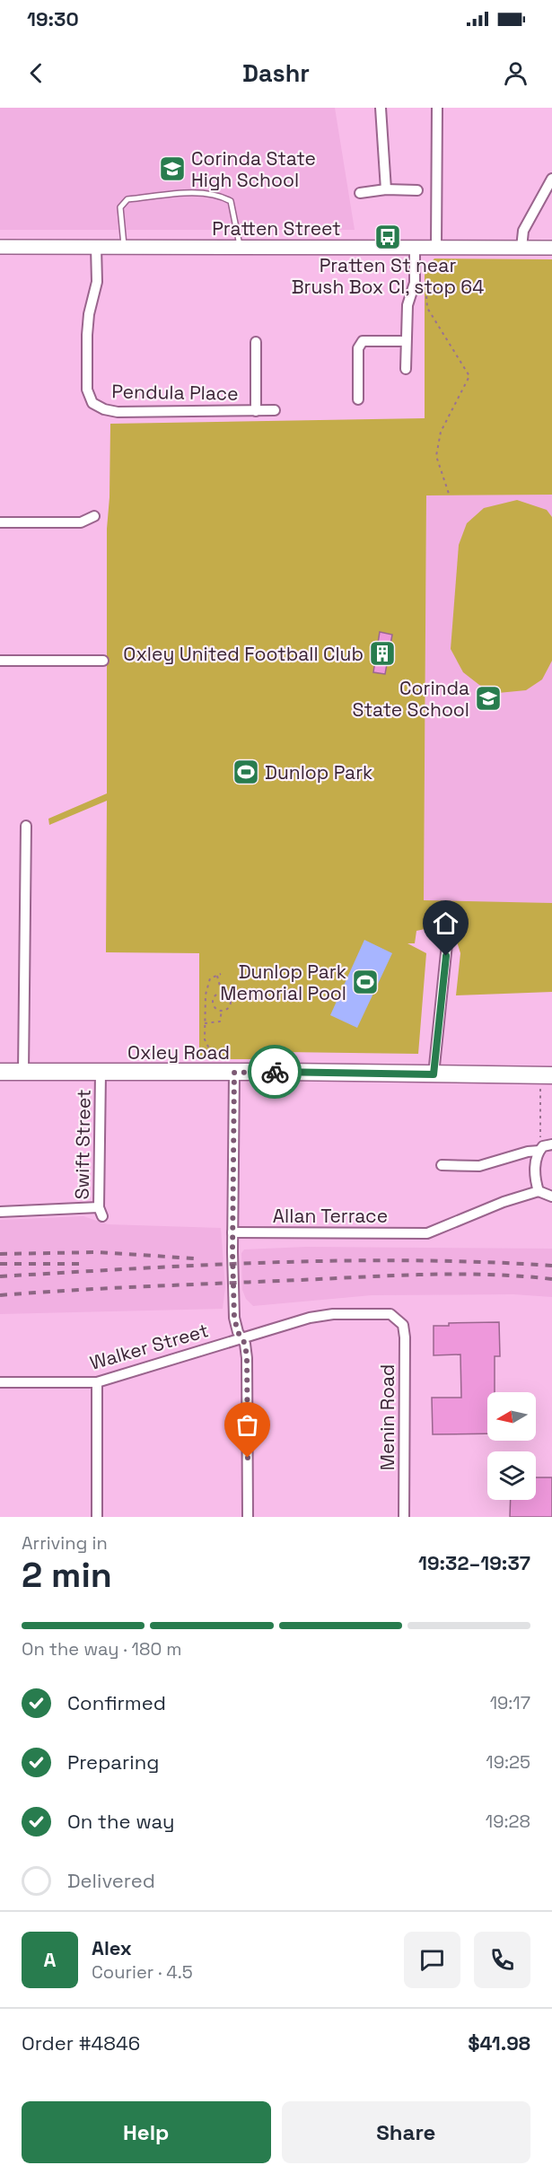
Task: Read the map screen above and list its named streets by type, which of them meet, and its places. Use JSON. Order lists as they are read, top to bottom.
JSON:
{
  "streets": {
    "main road": ["Oxley Road"],
    "street": [
      "Pratten Street",
      "Pendula Place",
      "Swift Street",
      "Allan Terrace",
      "Walker Street",
      "Menin Road"
    ]
  },
  "crossings": [
    ["Pratten Street", "Pendula Place"],
    ["Oxley Road", "Swift Street"],
    ["Walker Street", "Menin Road"]
  ],
  "places": {
    "school or university": ["Corinda State High School", "Corinda State School"],
    "bus stop": ["Pratten St near Brush Box Cl, stop 64"],
    "building": ["Oxley United Football Club"],
    "sports": ["Dunlop Park", "Dunlop Park Memorial Pool"]
  },
  "north": "left",
  "page": {
    "status": "19:30",
    "header": "Dashr",
    "heading": ["2 min", "Arriving in", "19:32–19:37"],
    "panel": [
      "Alex",
      "Courier · 4.5",
      "Order #4846",
      "$41.98"
    ],
    "bar": "On the way · 180 m",
    "list": [
      ["Confirmed", "19:17"],
      ["Preparing", "19:25"],
      ["On the way", "19:28"],
      "Delivered"
    ],
    "round": "A",
    "buttons": ["Help", "Share"]
  }
}
